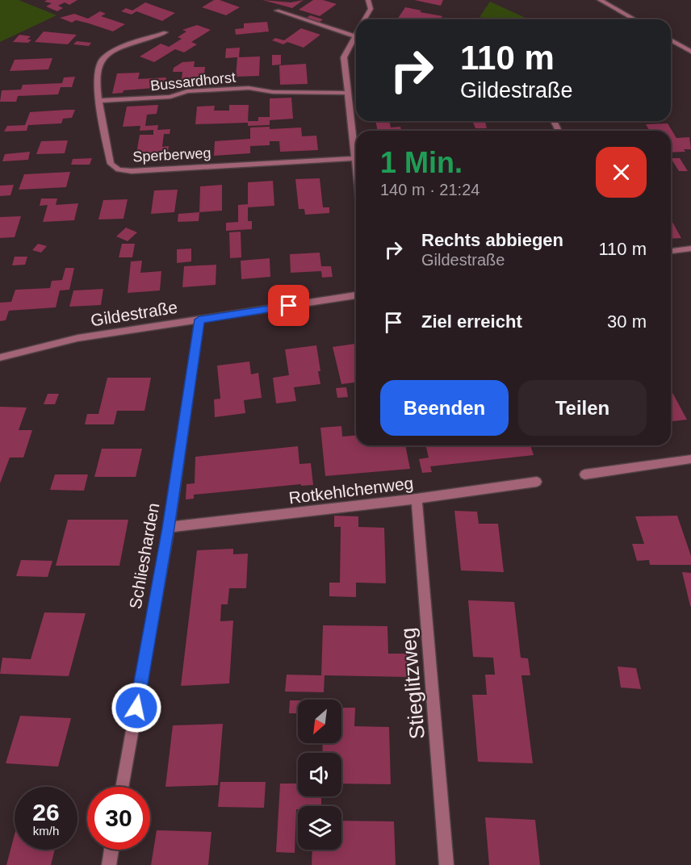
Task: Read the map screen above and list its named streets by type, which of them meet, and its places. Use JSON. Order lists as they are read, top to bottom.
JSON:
{
  "streets": {
    "street": [
      "Bussardhorst",
      "Sperberweg",
      "Gildestraße",
      "Rotkehlchenweg",
      "Schliesharden",
      "Stieglitzweg"
    ]
  },
  "crossings": [
    ["Bussardhorst", "Sperberweg"],
    ["Gildestraße", "Schliesharden"],
    ["Rotkehlchenweg", "Schliesharden"],
    ["Rotkehlchenweg", "Stieglitzweg"]
  ],
  "north": "bottom left",
  "page": {
    "turn": ["110 m", "Gildestraße"],
    "heading": ["1 Min.", "140 m · 21:24"],
    "list": [
      {
        "name": "Rechts abbiegen",
        "note": "Gildestraße",
        "value": "110 m"
      },
      {
        "name": "Ziel erreicht",
        "value": "30 m"
      }
    ],
    "buttons": ["Beenden", "Teilen"],
    "speed": "26 km/h",
    "limit": "30"
  }
}
